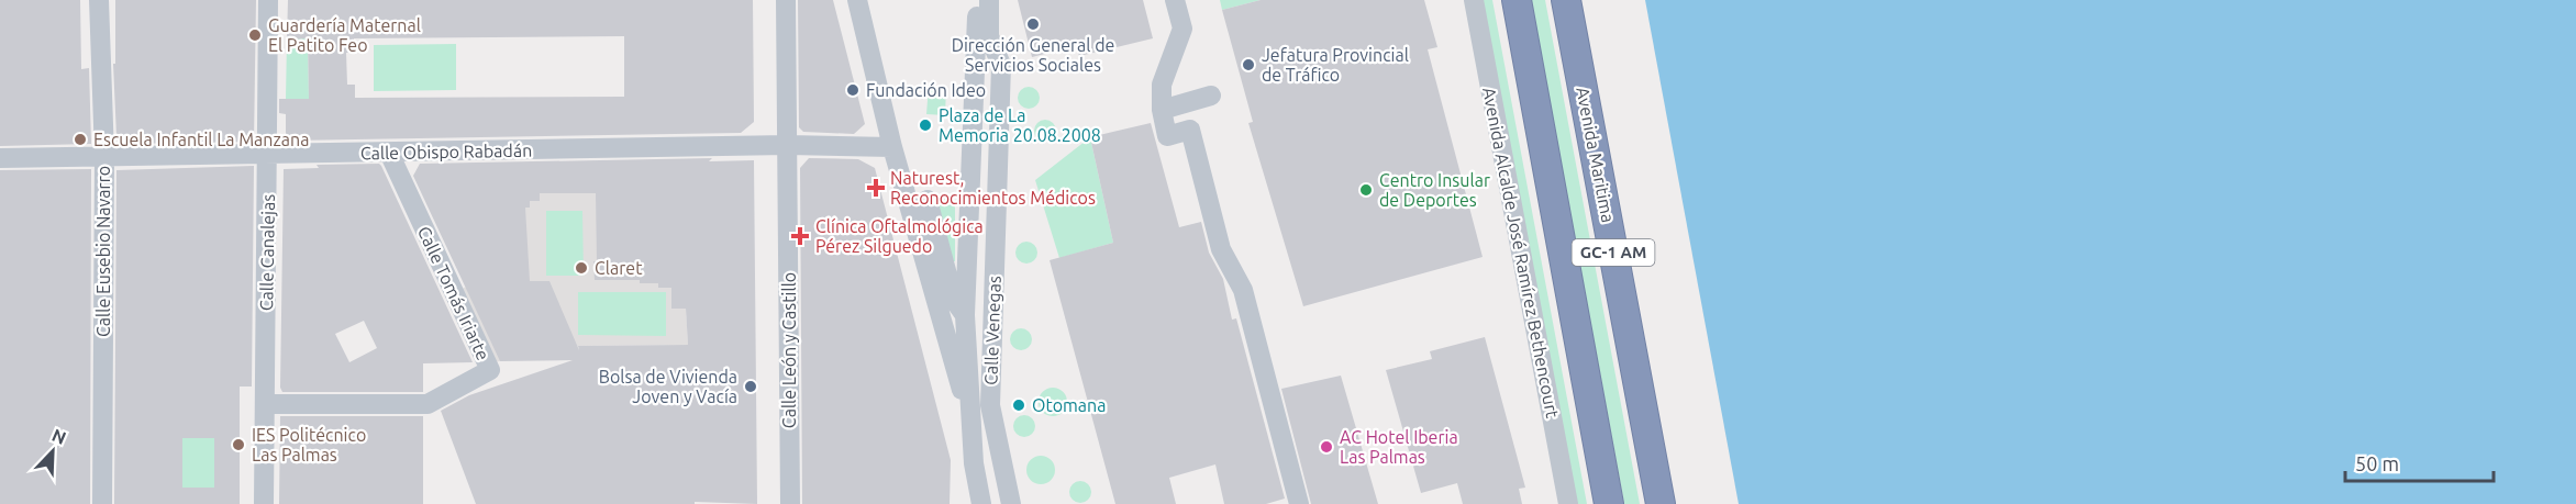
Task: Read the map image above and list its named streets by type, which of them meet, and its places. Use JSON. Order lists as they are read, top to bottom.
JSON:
{
  "streets": {
    "highway": ["Avenida Maritima", "GC-1 AM"],
    "street": [
      "Calle Obispo Rabadán",
      "Calle Eusebio Navarro",
      "Calle Canalejas",
      "Avenida Alcalde José Ramírez Bethencourt",
      "Calle Tomás Iriarte",
      "Calle Venegas",
      "Calle León y Castillo"
    ]
  },
  "crossings": [
    ["Calle Obispo Rabadán", "Calle Eusebio Navarro"],
    ["Calle Obispo Rabadán", "Calle Canalejas"],
    ["Calle Obispo Rabadán", "Calle Tomás Iriarte"],
    ["Calle Obispo Rabadán", "Calle Venegas"],
    ["Calle Obispo Rabadán", "Calle León y Castillo"],
    ["Calle Canalejas", "Calle Tomás Iriarte"]
  ],
  "places": {
    "other": [
      "Dirección General de Servicios Sociales",
      "Guardería Maternal El Patito Feo",
      "Jefatura Provincial de Tráfico",
      "Fundación Ideo",
      "Plaza de La Memoria 20.08.2008",
      "Escuela Infantil La Manzana",
      "Centro Insular de Deportes",
      "Claret",
      "Bolsa de Vivienda Joven y Vacía",
      "Otomana",
      "IES Politécnico Las Palmas",
      "AC Hotel Iberia Las Palmas"
    ],
    "health": ["Naturest, Reconocimientos Médicos", "Clínica Oftalmológica Pérez Silguedo"]
  },
  "scale_bar": "50 m",
  "north": "top right"
}
